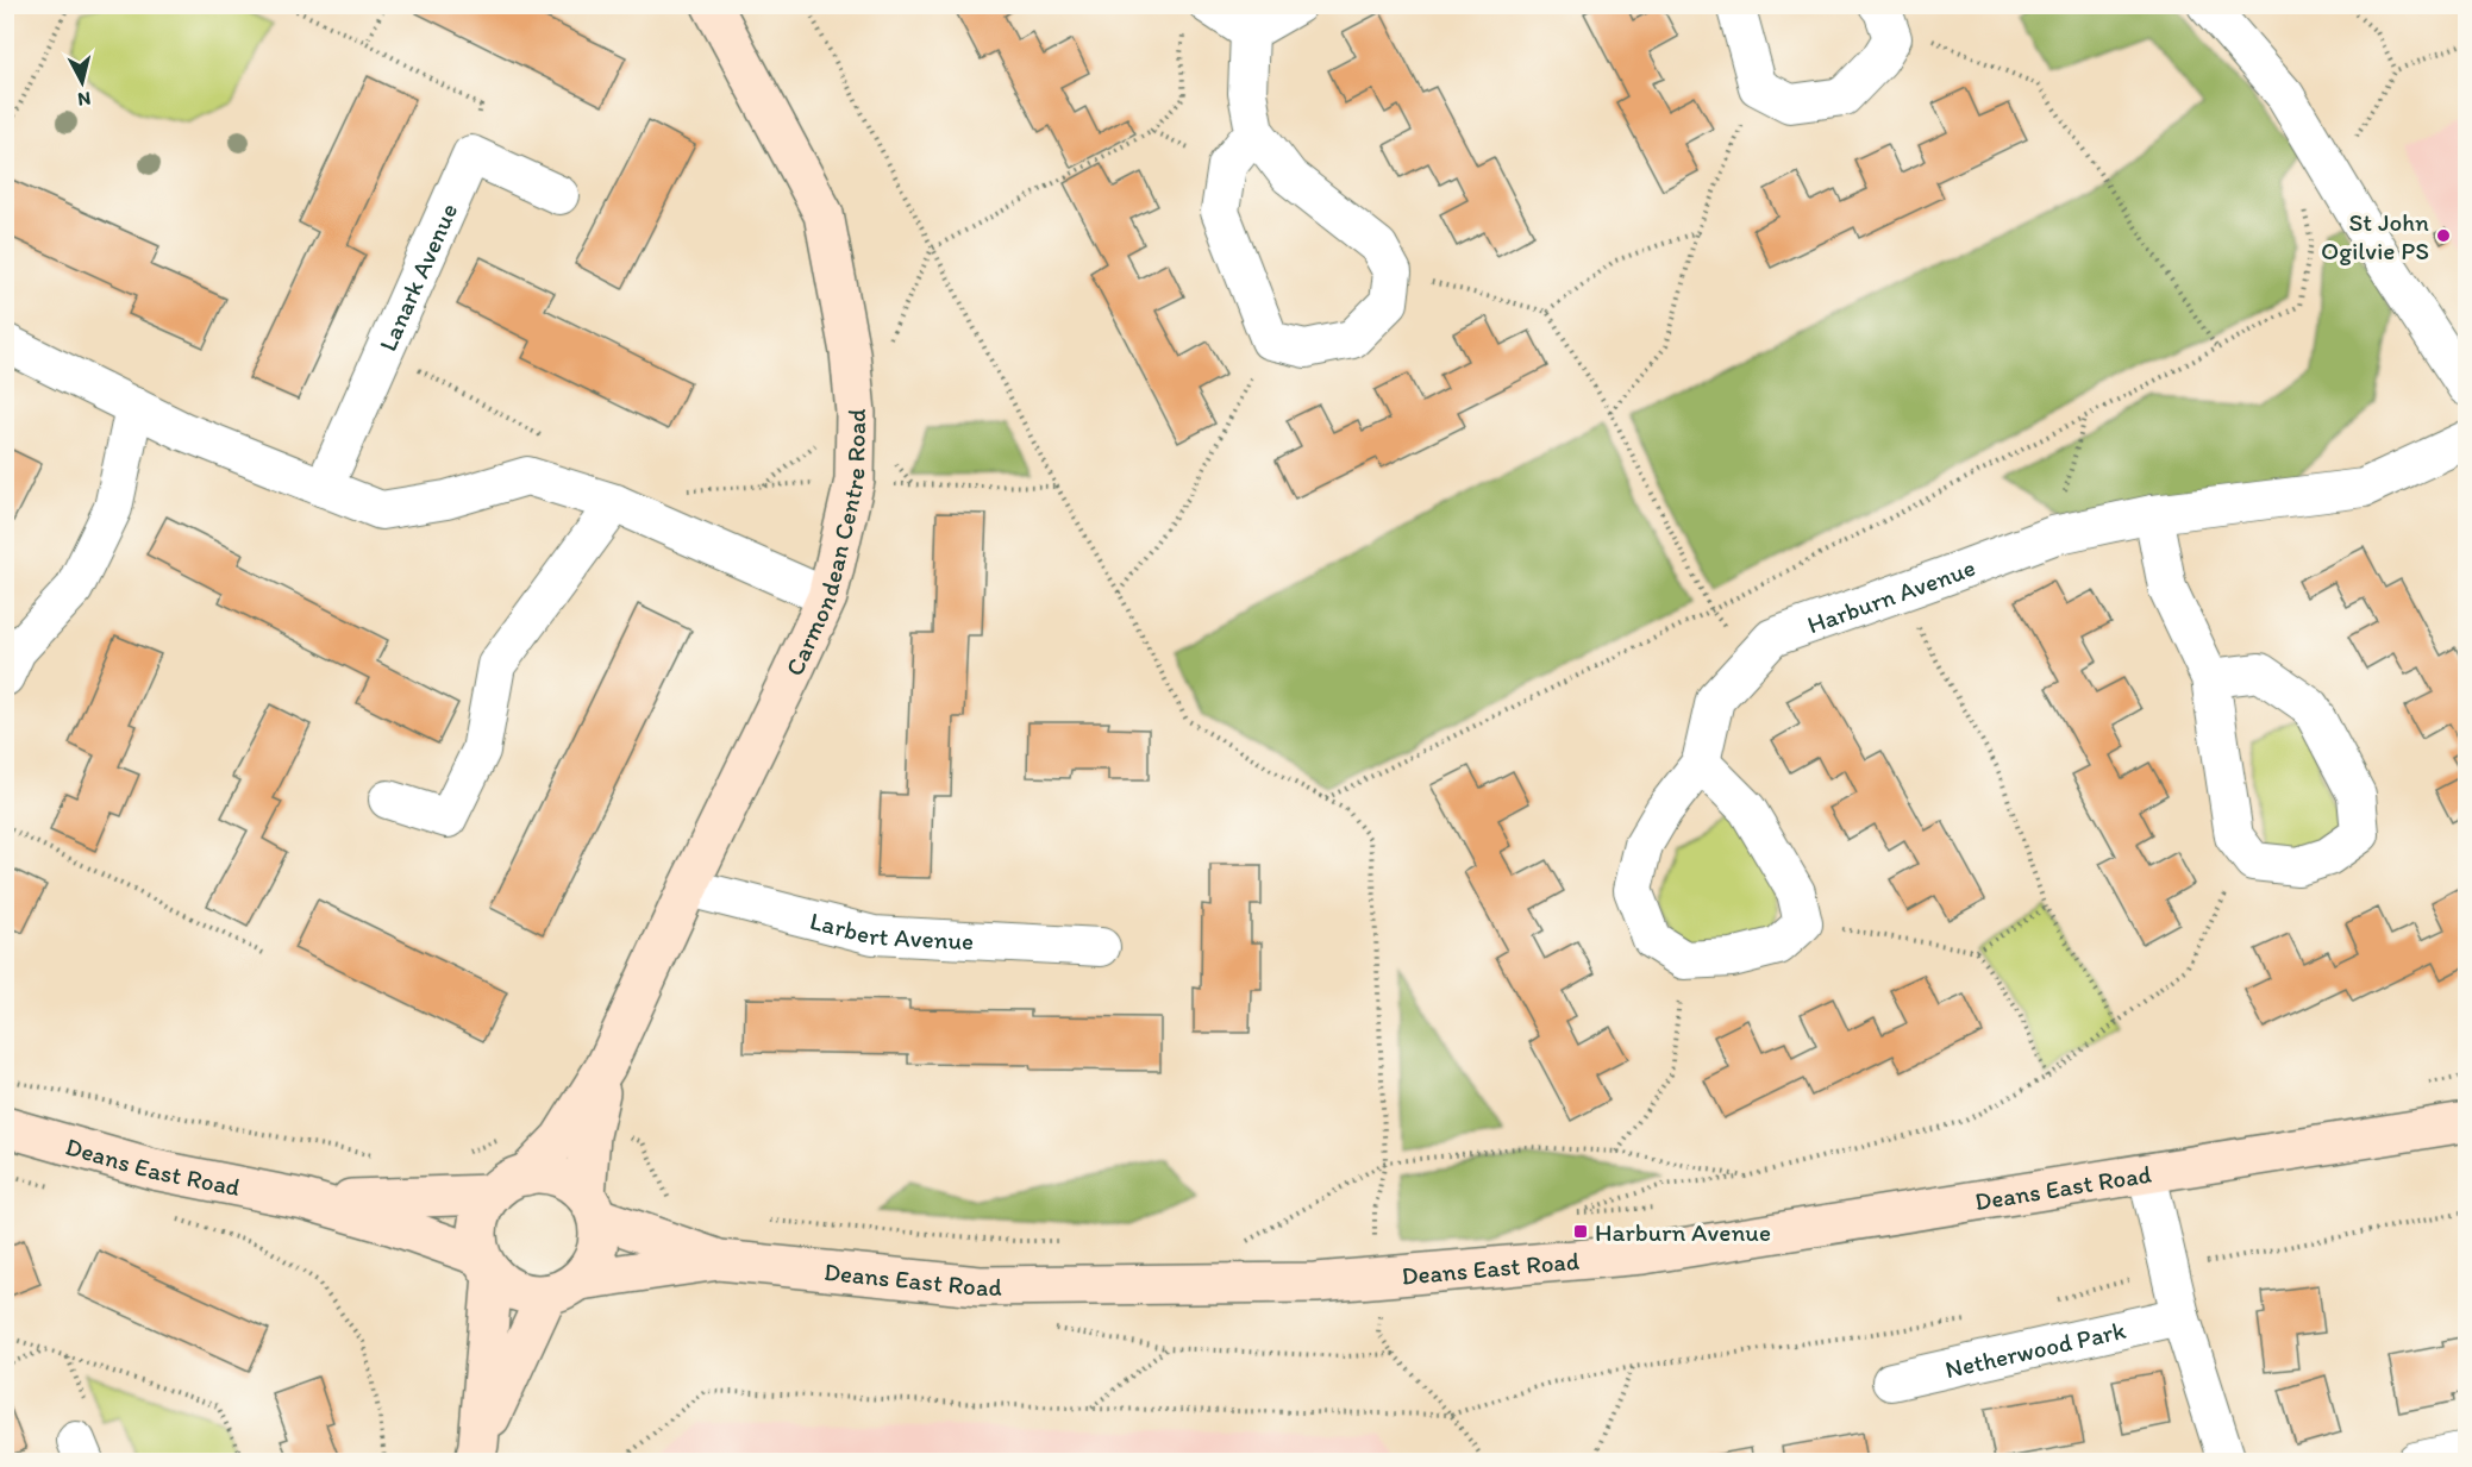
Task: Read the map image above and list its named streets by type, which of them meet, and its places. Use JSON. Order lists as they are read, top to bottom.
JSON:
{
  "streets": {
    "street": [
      "Lanark Avenue",
      "Carmondean Centre Road",
      "Harburn Avenue",
      "Larbert Avenue",
      "Deans East Road",
      "Netherwood Park"
    ]
  },
  "crossings": [
    ["Carmondean Centre Road", "Larbert Avenue"],
    ["Carmondean Centre Road", "Deans East Road"]
  ],
  "places": {
    "other": ["St John Ogilvie PS"],
    "transit": ["Harburn Avenue"]
  },
  "north": "bottom"
}
